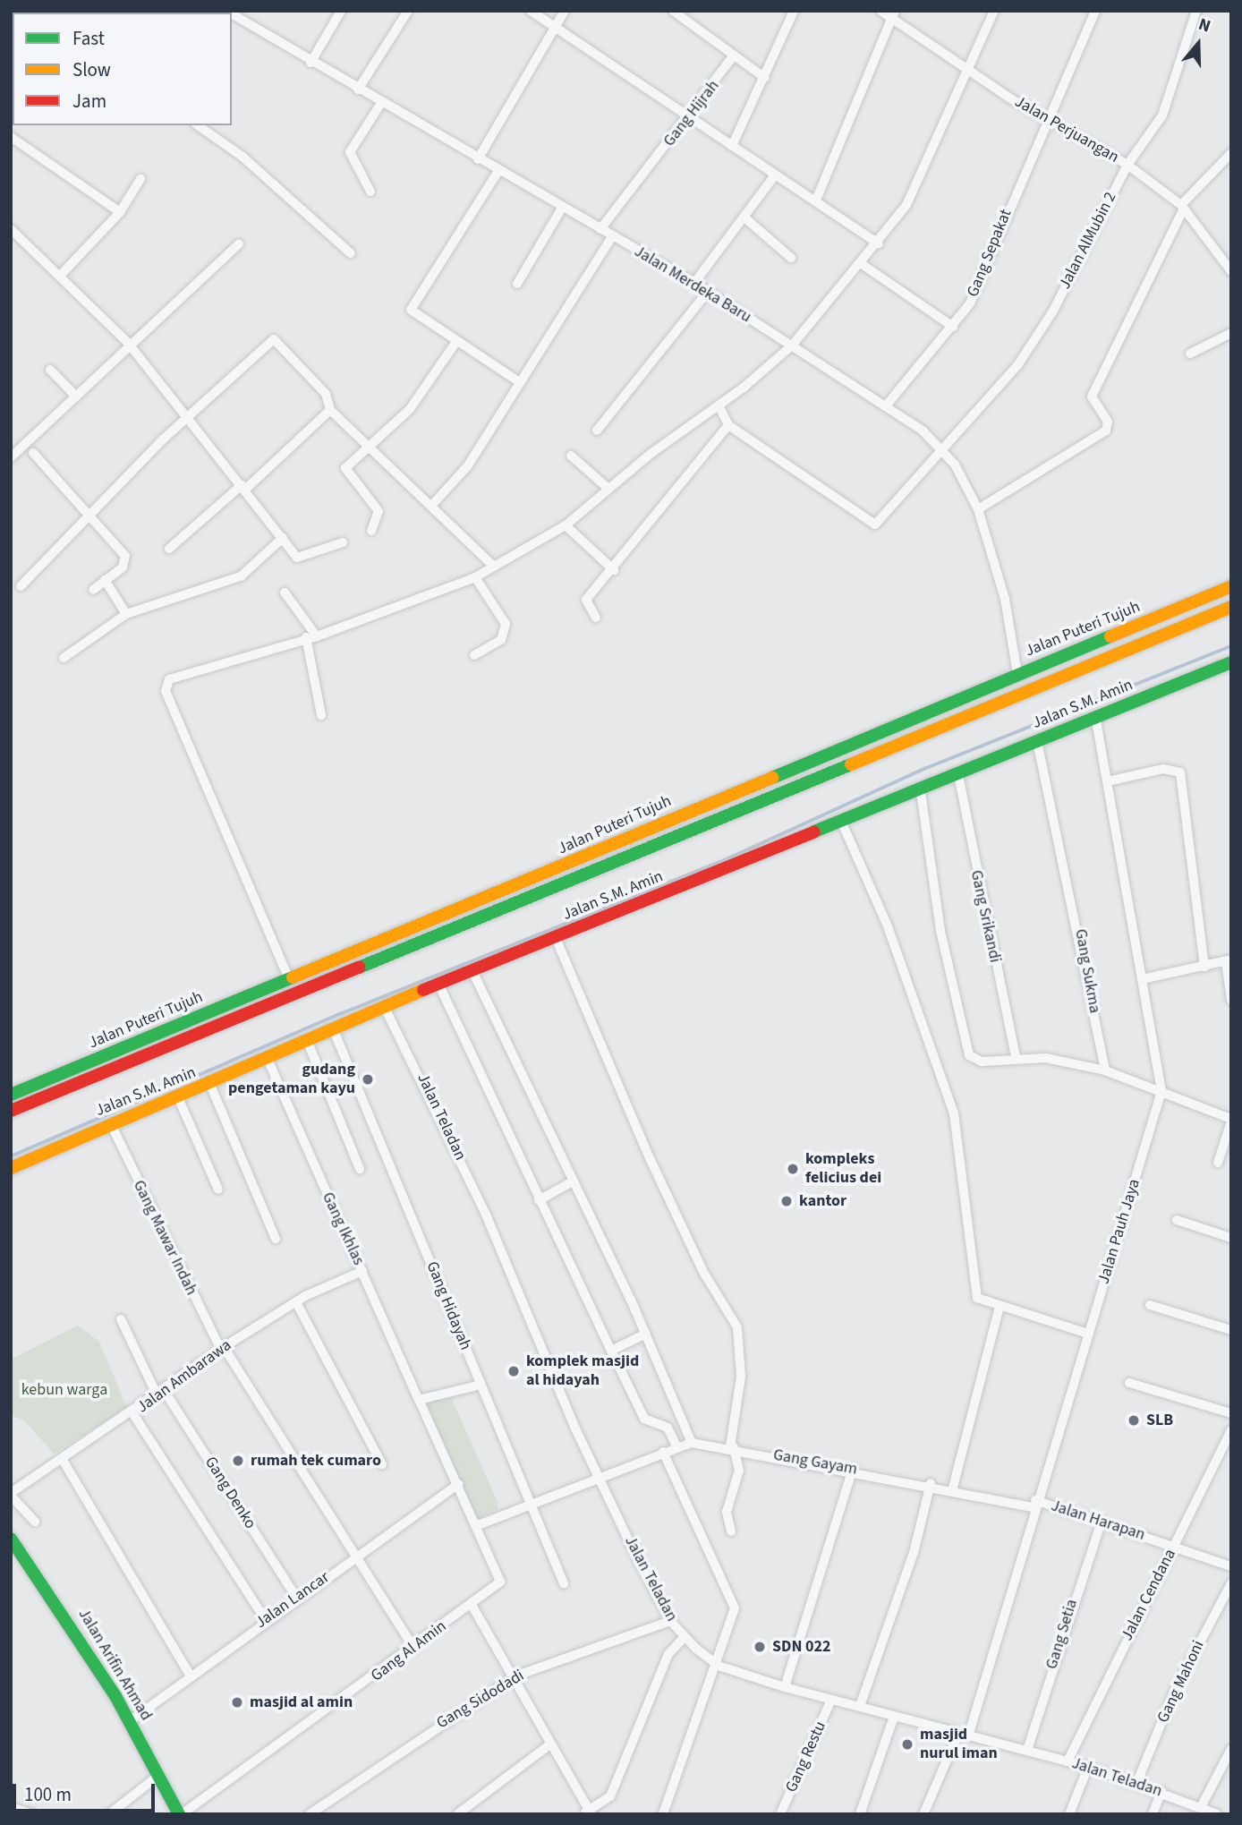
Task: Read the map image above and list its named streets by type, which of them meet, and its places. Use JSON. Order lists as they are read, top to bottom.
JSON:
{
  "streets": {
    "main road": ["Jalan Puteri Tujuh", "Jalan S.M. Amin", "Jalan Arifin Ahmad"],
    "street": [
      "Gang Hijrah",
      "Jalan Perjuangan",
      "Jalan AlMubin 2",
      "Gang Sepakat",
      "Jalan Merdeka Baru",
      "Gang Srikandi",
      "Gang Sukma",
      "Jalan Teladan",
      "Gang Ikhlas",
      "Jalan Pauh Jaya",
      "Gang Mawar Indah",
      "Gang Hidayah",
      "Jalan Ambarawa",
      "Gang Gayam",
      "Gang Denko",
      "Jalan Harapan",
      "Jalan Cendana",
      "Jalan Lancar",
      "Gang Setia",
      "Gang Al Amin",
      "Gang Mahoni",
      "Gang Sidodadi",
      "Gang Restu"
    ]
  },
  "crossings": [
    ["Gang Hijrah", "Jalan Merdeka Baru"],
    ["Jalan Perjuangan", "Jalan AlMubin 2"],
    ["Jalan Perjuangan", "Gang Sepakat"],
    ["Jalan AlMubin 2", "Jalan Merdeka Baru"],
    ["Gang Sepakat", "Jalan Merdeka Baru"],
    ["Jalan Merdeka Baru", "Jalan Puteri Tujuh"],
    ["Jalan S.M. Amin", "Gang Srikandi"],
    ["Jalan S.M. Amin", "Gang Sukma"],
    ["Jalan S.M. Amin", "Jalan Teladan"],
    ["Jalan S.M. Amin", "Gang Ikhlas"],
    ["Jalan S.M. Amin", "Jalan Pauh Jaya"],
    ["Jalan S.M. Amin", "Gang Mawar Indah"],
    ["Jalan S.M. Amin", "Gang Hidayah"],
    ["Jalan Teladan", "Jalan Pauh Jaya"],
    ["Jalan Teladan", "Gang Gayam"],
    ["Jalan Teladan", "Jalan Cendana"],
    ["Jalan Teladan", "Gang Setia"],
    ["Jalan Teladan", "Gang Mahoni"],
    ["Jalan Teladan", "Gang Sidodadi"],
    ["Jalan Teladan", "Gang Restu"],
    ["Gang Ikhlas", "Jalan Ambarawa"],
    ["Gang Ikhlas", "Gang Gayam"],
    ["Gang Ikhlas", "Jalan Lancar"],
    ["Gang Ikhlas", "Gang Al Amin"],
    ["Jalan Pauh Jaya", "Gang Gayam"],
    ["Jalan Pauh Jaya", "Jalan Harapan"],
    ["Gang Mawar Indah", "Jalan Ambarawa"],
    ["Gang Mawar Indah", "Jalan Lancar"],
    ["Gang Mawar Indah", "Gang Al Amin"],
    ["Gang Hidayah", "Gang Gayam"],
    ["Jalan Ambarawa", "Gang Denko"],
    ["Gang Gayam", "Jalan Harapan"],
    ["Gang Denko", "Jalan Lancar"],
    ["Jalan Harapan", "Jalan Cendana"],
    ["Jalan Harapan", "Gang Setia"],
    ["Jalan Lancar", "Jalan Arifin Ahmad"],
    ["Gang Al Amin", "Jalan Arifin Ahmad"]
  ],
  "parks": ["kebun warga"],
  "places": [
    "gudang pengetaman kayu",
    "kompleks felicius dei",
    "kantor",
    "komplek masjid al hidayah",
    "SLB",
    "rumah tek cumaro",
    "SDN 022",
    "masjid al amin",
    "masjid nurul iman"
  ],
  "legend": ["Fast", "Slow", "Jam"],
  "scale_bar": "100 m",
  "north": "top"
}
